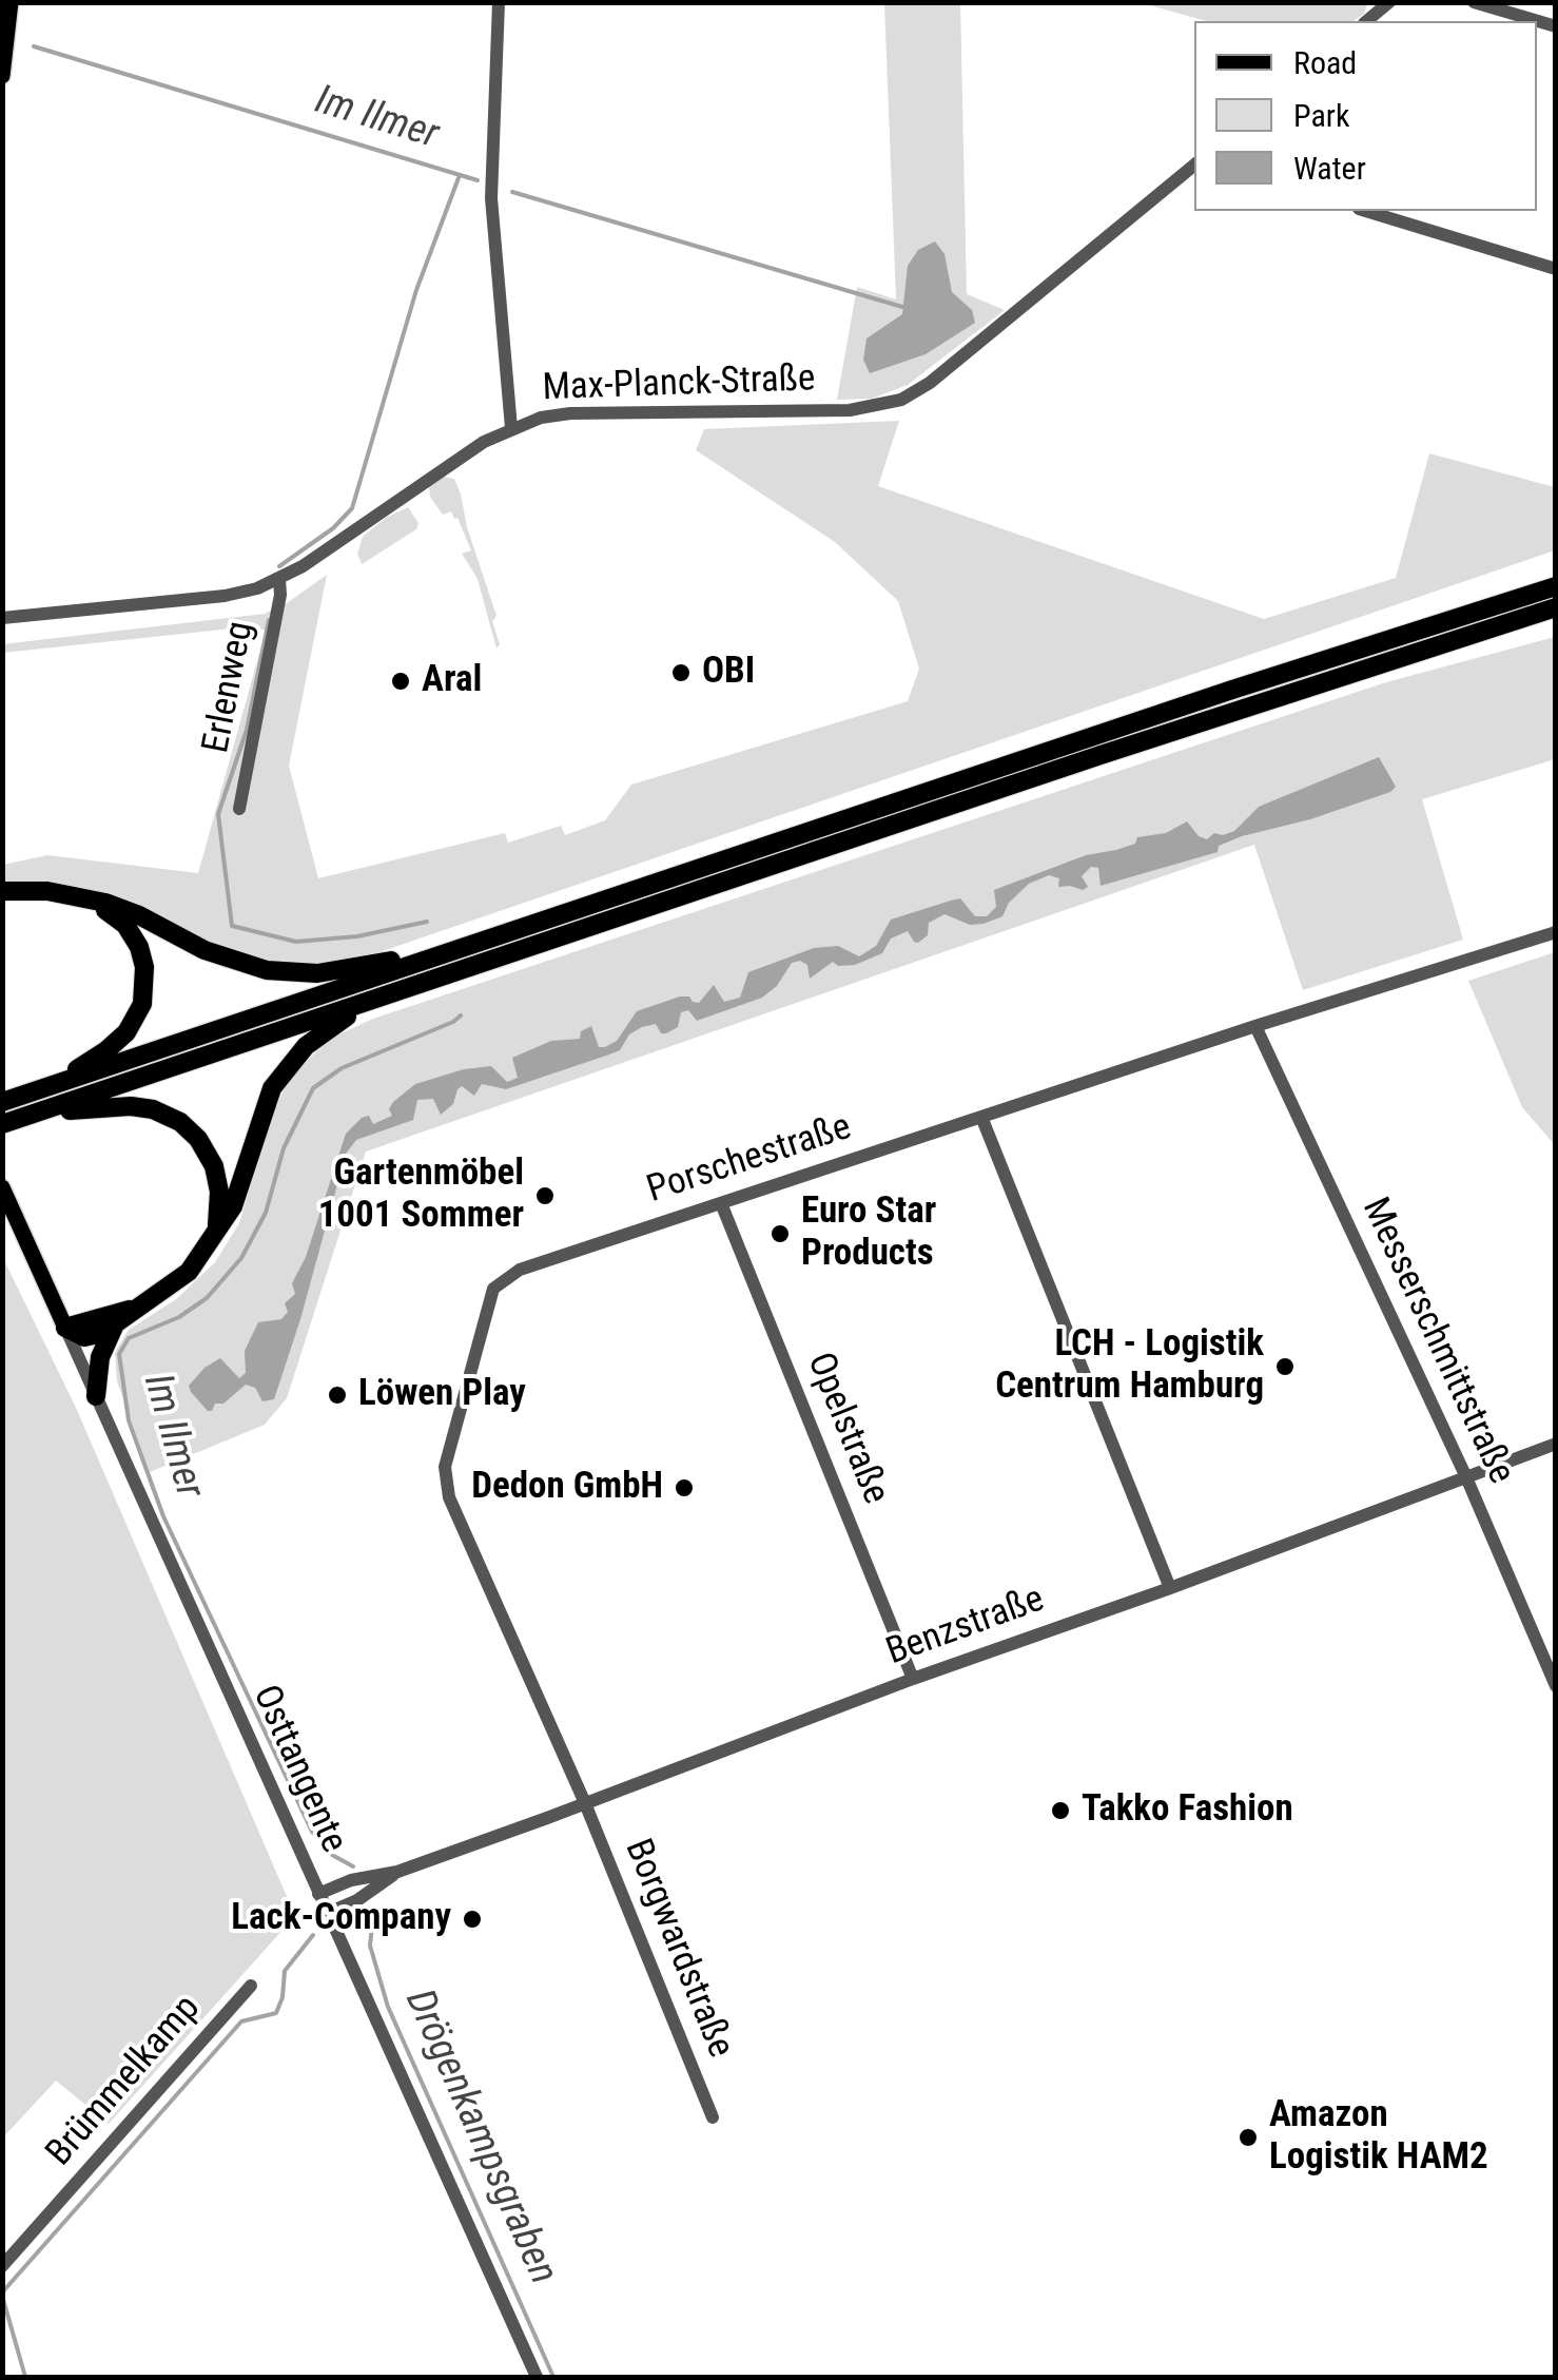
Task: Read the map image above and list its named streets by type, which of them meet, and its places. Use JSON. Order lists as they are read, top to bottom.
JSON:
{
  "streets": {
    "main road": ["Osttangente"],
    "street": [
      "Max-Planck-Straße",
      "Erlenweg",
      "Porschestraße",
      "Messerschmittstraße",
      "Opelstraße",
      "Benzstraße",
      "Borgwardstraße",
      "Brümmelkamp"
    ]
  },
  "crossings": [
    ["Max-Planck-Straße", "Erlenweg"],
    ["Porschestraße", "Messerschmittstraße"],
    ["Porschestraße", "Opelstraße"],
    ["Porschestraße", "Benzstraße"],
    ["Porschestraße", "Borgwardstraße"],
    ["Messerschmittstraße", "Benzstraße"],
    ["Opelstraße", "Benzstraße"],
    ["Benzstraße", "Osttangente"],
    ["Benzstraße", "Borgwardstraße"]
  ],
  "water": ["Im Ilmer", "Drögenkampsgraben"],
  "places": [
    "OBI",
    "Aral",
    "Gartenmöbel 1001 Sommer",
    "Euro Star Products",
    "LCH - Logistik Centrum Hamburg",
    "Löwen Play",
    "Dedon GmbH",
    "Takko Fashion",
    "Lack-Company",
    "Amazon Logistik HAM2"
  ],
  "legend": ["Road", "Park", "Water"]
}
